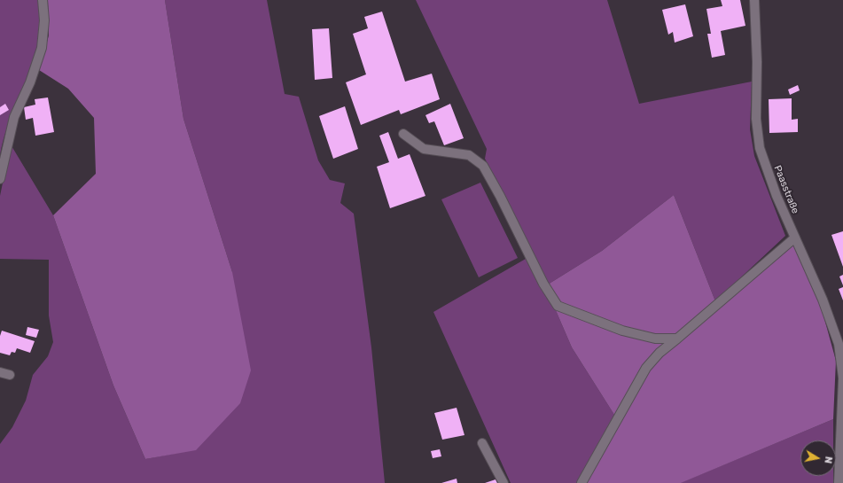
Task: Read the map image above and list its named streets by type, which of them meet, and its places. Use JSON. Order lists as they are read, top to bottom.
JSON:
{
  "streets": {
    "street": ["Paasstraße"]
  },
  "north": "right"
}
